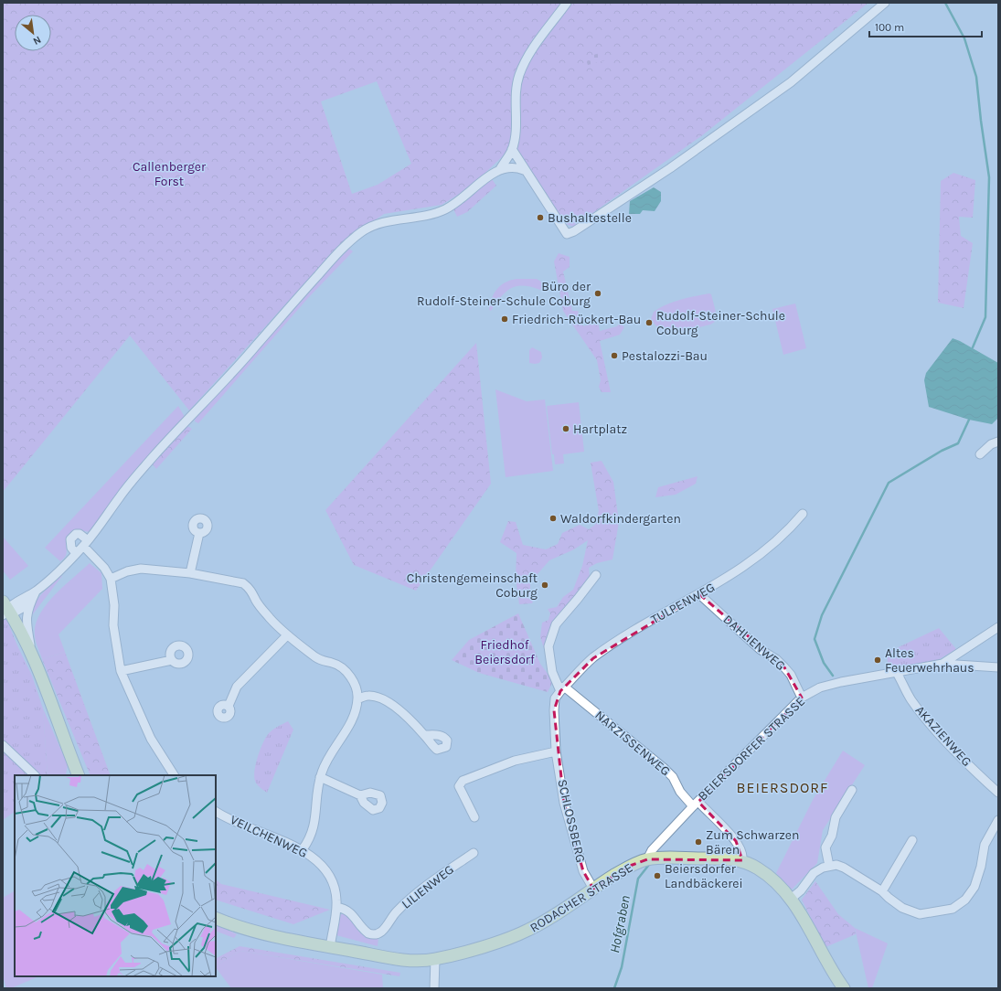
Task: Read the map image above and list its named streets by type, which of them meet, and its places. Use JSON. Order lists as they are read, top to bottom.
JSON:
{
  "streets": {
    "street": [
      "TULPENWEG",
      "DAHLIENWEG",
      "AKAZIENWEG",
      "NARZISSENWEG",
      "BEIERSDORFER STRASSE",
      "SCHLOSSBERG",
      "VEILCHENWEG",
      "LILIENWEG",
      "RODACHER STRASSE"
    ]
  },
  "crossings": [
    ["TULPENWEG", "DAHLIENWEG"],
    ["TULPENWEG", "NARZISSENWEG"],
    ["TULPENWEG", "SCHLOSSBERG"],
    ["DAHLIENWEG", "BEIERSDORFER STRASSE"],
    ["AKAZIENWEG", "BEIERSDORFER STRASSE"],
    ["NARZISSENWEG", "BEIERSDORFER STRASSE"],
    ["NARZISSENWEG", "SCHLOSSBERG"],
    ["NARZISSENWEG", "RODACHER STRASSE"],
    ["BEIERSDORFER STRASSE", "RODACHER STRASSE"],
    ["SCHLOSSBERG", "RODACHER STRASSE"],
    ["VEILCHENWEG", "LILIENWEG"],
    ["VEILCHENWEG", "RODACHER STRASSE"]
  ],
  "districts": ["BEIERSDORF"],
  "water": ["Hofgraben"],
  "parks": ["Callenberger Forst", "Friedhof Beiersdorf"],
  "places": [
    "Bushaltestelle",
    "Büro der Rudolf-Steiner-Schule Coburg",
    "Friedrich-Rückert-Bau",
    "Rudolf-Steiner-Schule Coburg",
    "Pestalozzi-Bau",
    "Hartplatz",
    "Waldorfkindergarten",
    "Christengemeinschaft Coburg",
    "Altes Feuerwehrhaus",
    "Zum Schwarzen Bären",
    "Beiersdorfer Landbäckerei"
  ],
  "scale_bar": "100 m",
  "north": "bottom right"
}
